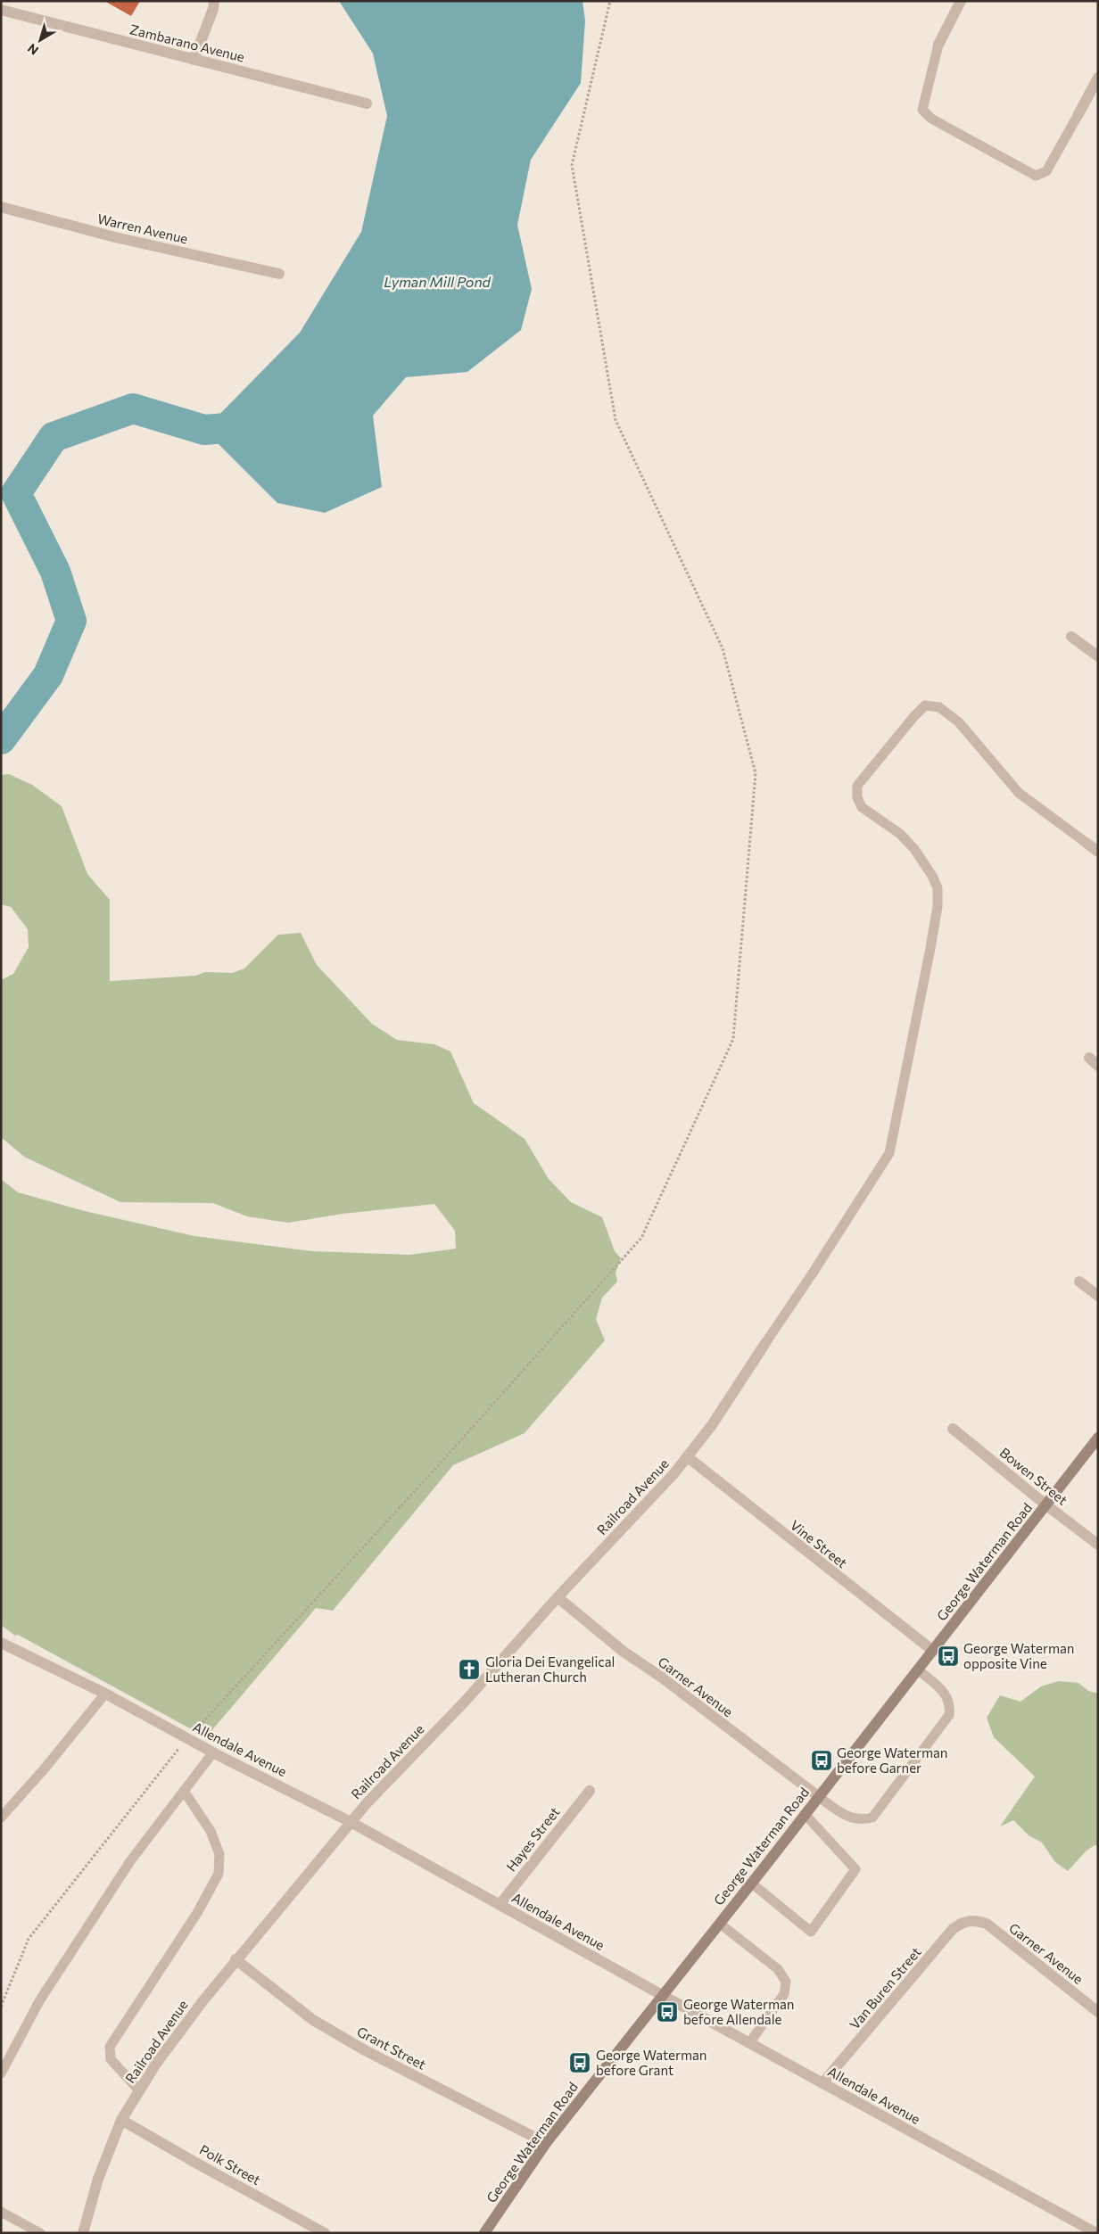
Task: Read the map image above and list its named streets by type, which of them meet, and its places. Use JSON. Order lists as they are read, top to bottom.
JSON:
{
  "streets": {
    "main road": ["George Waterman Road"],
    "street": [
      "Zambarano Avenue",
      "Warren Avenue",
      "Bowen Street",
      "Railroad Avenue",
      "Vine Street",
      "Garner Avenue",
      "Allendale Avenue",
      "Hayes Street",
      "Van Buren Street",
      "Grant Street",
      "Polk Street"
    ]
  },
  "crossings": [
    ["Bowen Street", "George Waterman Road"],
    ["Railroad Avenue", "Vine Street"],
    ["Railroad Avenue", "Garner Avenue"],
    ["Railroad Avenue", "Allendale Avenue"],
    ["Railroad Avenue", "Grant Street"],
    ["Railroad Avenue", "Polk Street"],
    ["Vine Street", "George Waterman Road"],
    ["George Waterman Road", "Garner Avenue"],
    ["George Waterman Road", "Allendale Avenue"],
    ["George Waterman Road", "Grant Street"],
    ["Garner Avenue", "Van Buren Street"],
    ["Allendale Avenue", "Hayes Street"],
    ["Allendale Avenue", "Van Buren Street"]
  ],
  "water": ["Lyman Mill Pond"],
  "places": {
    "bus stop": [
      "George Waterman opposite Vine",
      "George Waterman before Garner",
      "George Waterman before Allendale",
      "George Waterman before Grant"
    ],
    "church": ["Gloria Dei Evangelical Lutheran Church"]
  },
  "north": "bottom left"
}
